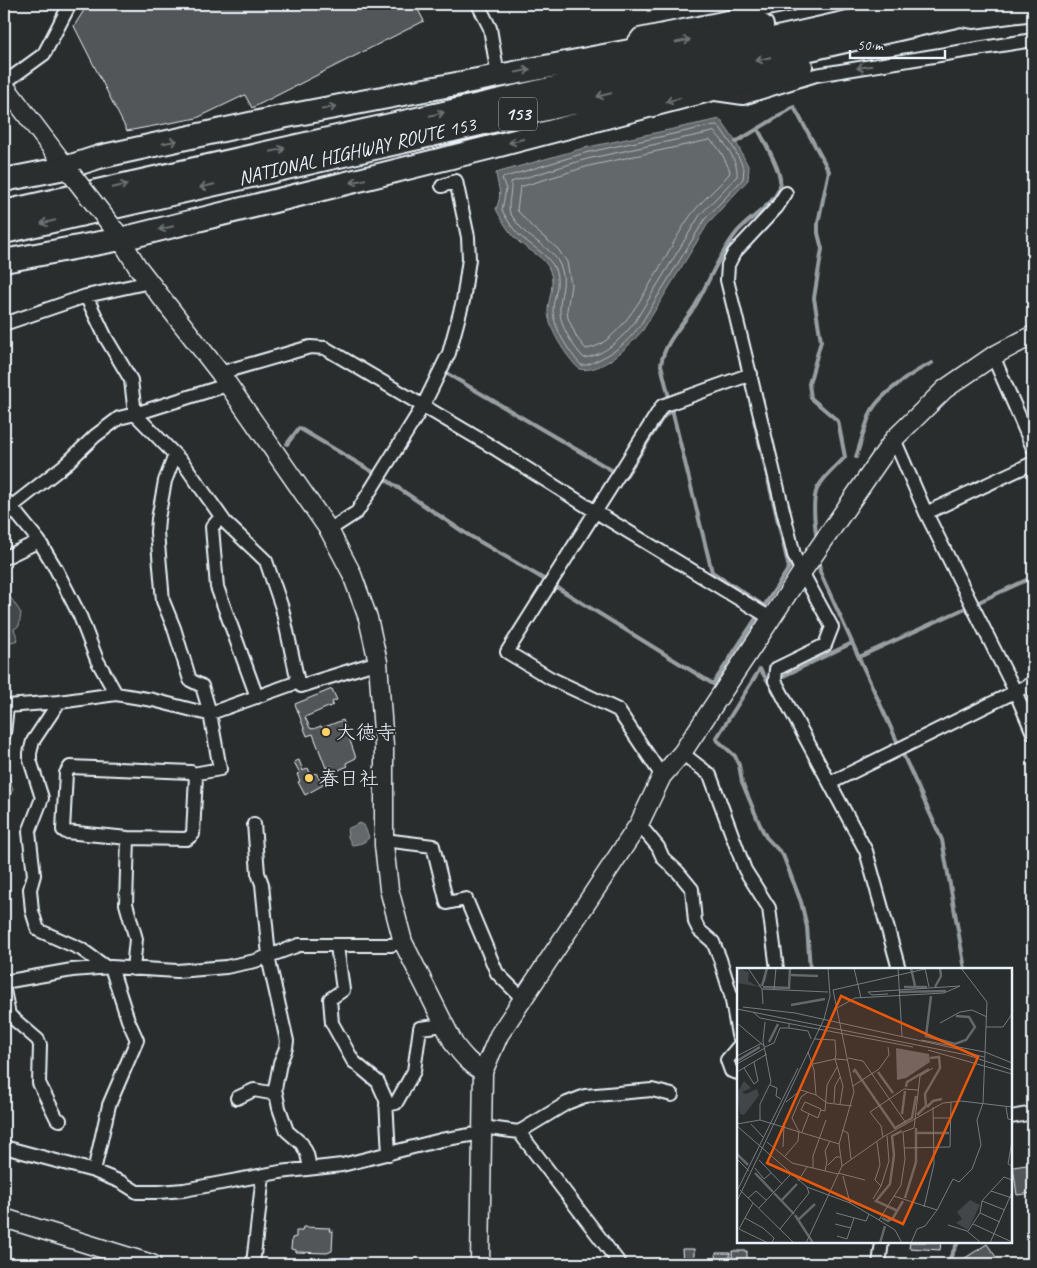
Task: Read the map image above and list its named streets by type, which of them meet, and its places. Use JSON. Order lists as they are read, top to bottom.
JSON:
{
  "streets": {
    "highway": ["153", "NATIONAL HIGHWAY ROUTE 153"]
  },
  "crossings": [
    ["153", "NATIONAL HIGHWAY ROUTE 153"]
  ],
  "places": ["大徳寺", "春日社"],
  "scale_bar": "50 m"
}
